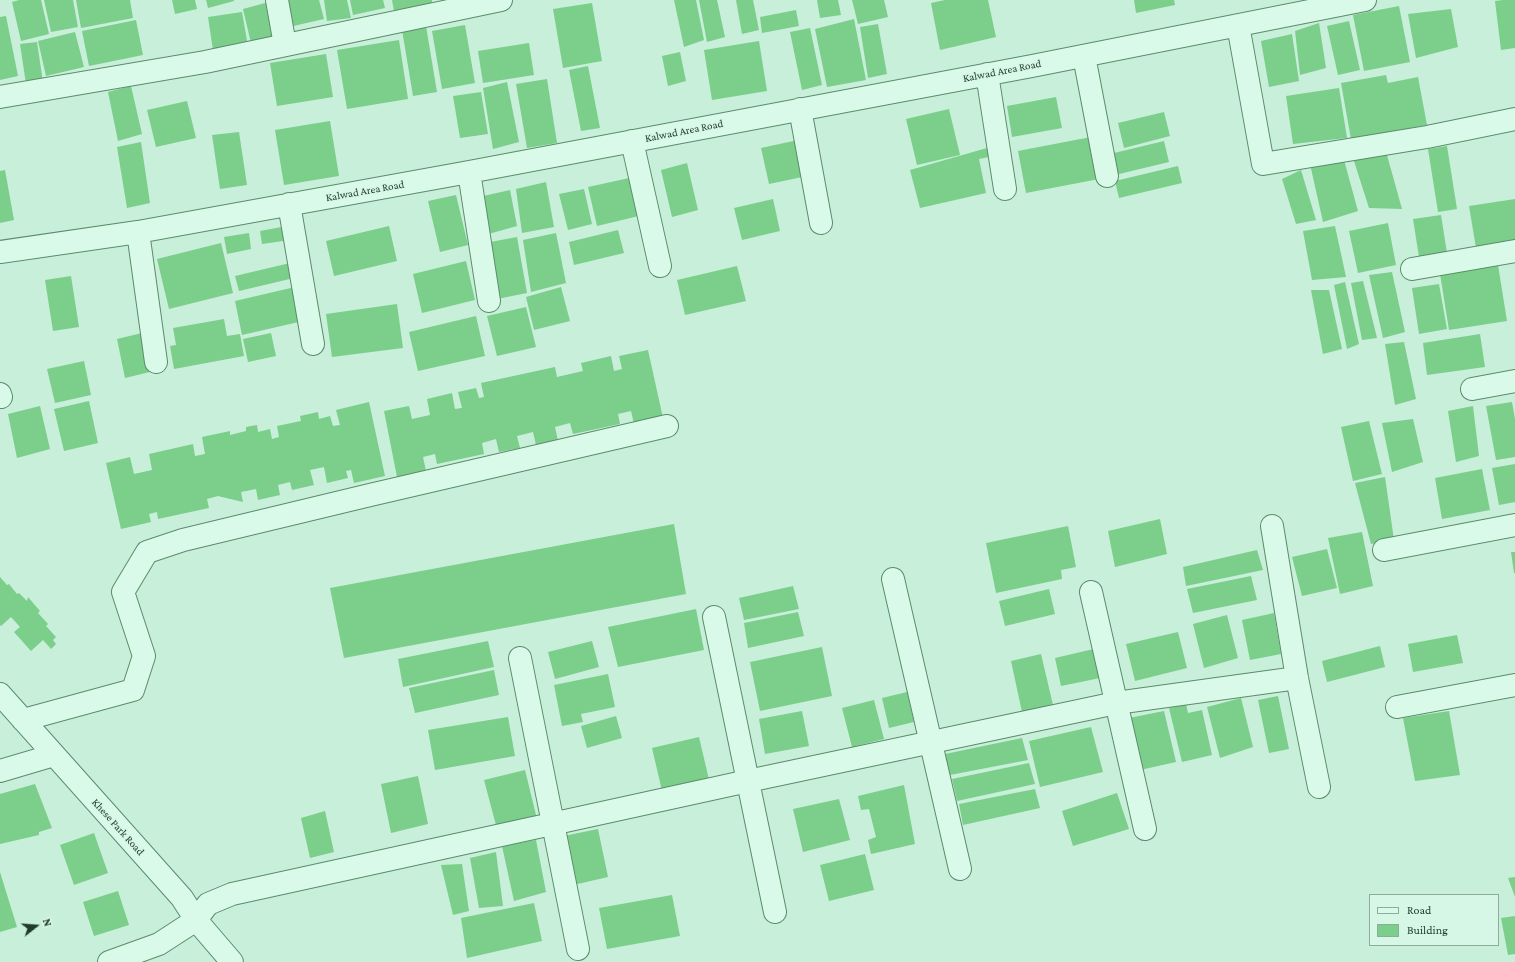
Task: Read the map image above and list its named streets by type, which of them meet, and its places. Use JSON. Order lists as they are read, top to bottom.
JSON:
{
  "streets": {
    "street": ["Kalwad Area Road", "Khese Park Road"]
  },
  "legend": ["Road", "Building"],
  "north": "right"
}
